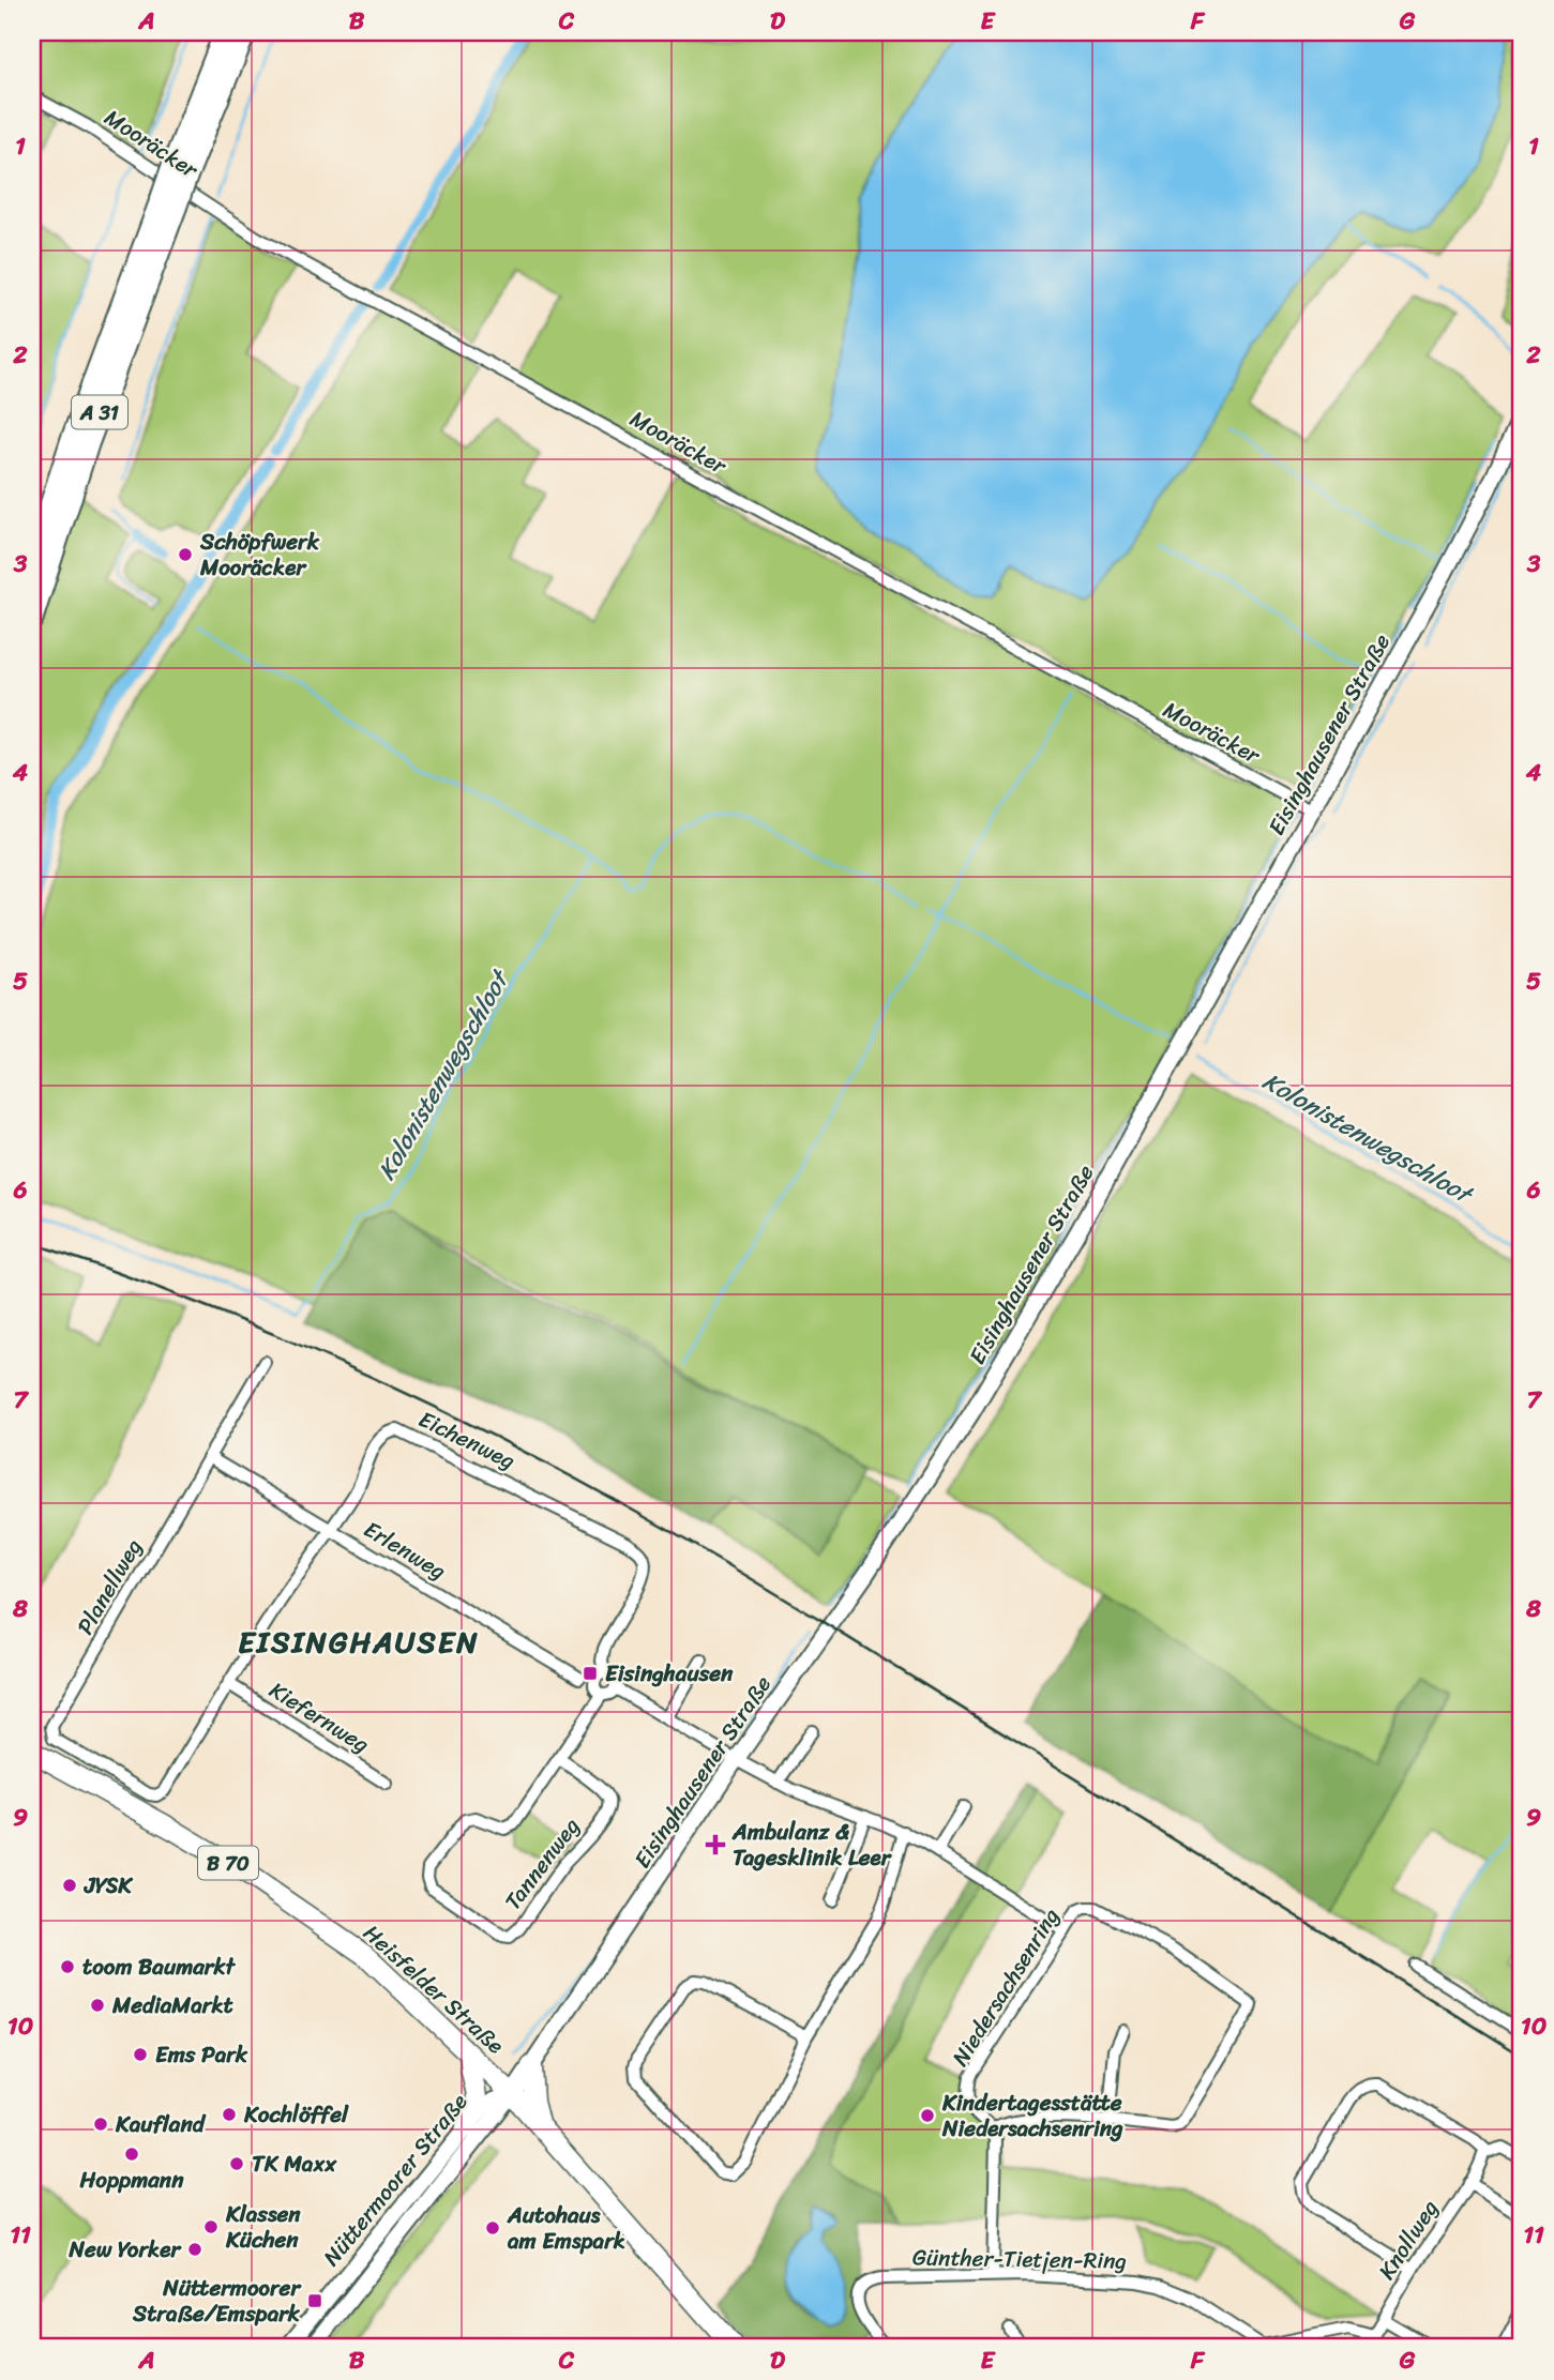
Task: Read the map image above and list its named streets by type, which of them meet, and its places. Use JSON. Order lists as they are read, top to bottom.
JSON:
{
  "streets": {
    "highway": ["A 31"],
    "main road": ["B 70", "Heisfelder Straße"],
    "street": [
      "Mooräcker",
      "Eisinghausener Straße",
      "Eichenweg",
      "Erlenweg",
      "Planellweg",
      "Kiefernweg",
      "Tannenweg",
      "Niedersachsenring",
      "Nüttermoorer Straße",
      "Knollweg",
      "Günther-Tietjen-Ring"
    ]
  },
  "crossings": [
    ["Mooräcker", "Eisinghausener Straße"],
    ["Eisinghausener Straße", "Heisfelder Straße"],
    ["Eisinghausener Straße", "Nüttermoorer Straße"],
    ["Eichenweg", "Erlenweg"],
    ["Eichenweg", "Planellweg"],
    ["Eichenweg", "Kiefernweg"],
    ["Eichenweg", "Tannenweg"],
    ["Erlenweg", "Planellweg"],
    ["Heisfelder Straße", "Nüttermoorer Straße"],
    ["Knollweg", "Günther-Tietjen-Ring"]
  ],
  "districts": ["EISINGHAUSEN"],
  "water": ["Kolonistenwegschloot"],
  "places": {
    "other": [
      "Schöpfwerk Mooräcker",
      "JYSK",
      "toom Baumarkt",
      "MediaMarkt",
      "Ems Park",
      "Kochlöffel",
      "Kindertagesstätte Niedersachsenring",
      "Kaufland",
      "Hoppmann",
      "TK Maxx",
      "Klassen Küchen",
      "Autohaus am Emspark",
      "New Yorker"
    ],
    "transit": ["Eisinghausen", "Nüttermoorer Straße/Emspark"],
    "health": ["Ambulanz & Tagesklinik Leer"]
  },
  "grid": {
    "columns": [
      "A",
      "B",
      "C",
      "D",
      "E",
      "F",
      "G"
    ],
    "rows": [
      "1",
      "2",
      "3",
      "4",
      "5",
      "6",
      "7",
      "8",
      "9",
      "10",
      "11"
    ]
  }
}
